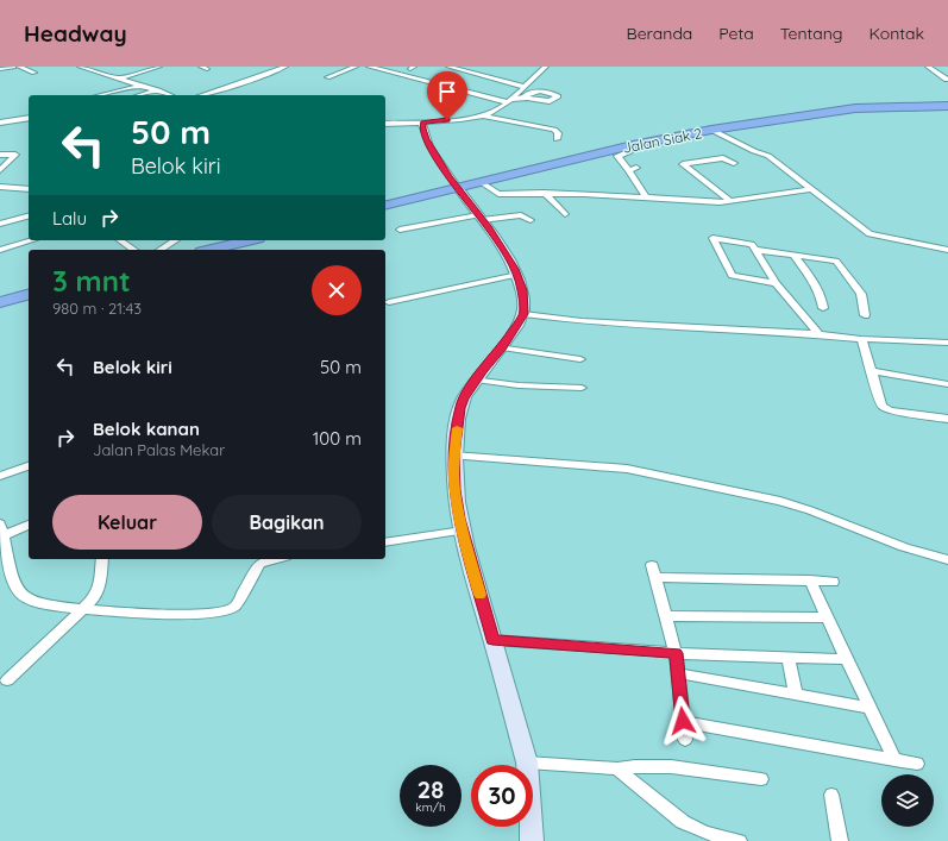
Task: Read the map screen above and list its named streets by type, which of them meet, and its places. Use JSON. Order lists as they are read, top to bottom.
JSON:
{
  "streets": {
    "highway": ["Jalan Siak 2"]
  },
  "page": {
    "header": "Headway",
    "nav": [
      "Beranda",
      "Peta",
      "Tentang",
      "Kontak"
    ],
    "turn": ["50 m", "Belok kiri"],
    "then": "Lalu",
    "heading": ["3 mnt", "980 m · 21:43"],
    "list": [
      {
        "name": "Belok kiri",
        "value": "50 m"
      },
      {
        "name": "Belok kanan",
        "note": "Jalan Palas Mekar",
        "value": "100 m"
      }
    ],
    "buttons": ["Keluar", "Bagikan"],
    "speed": "28 km/h",
    "limit": "30"
  }
}
